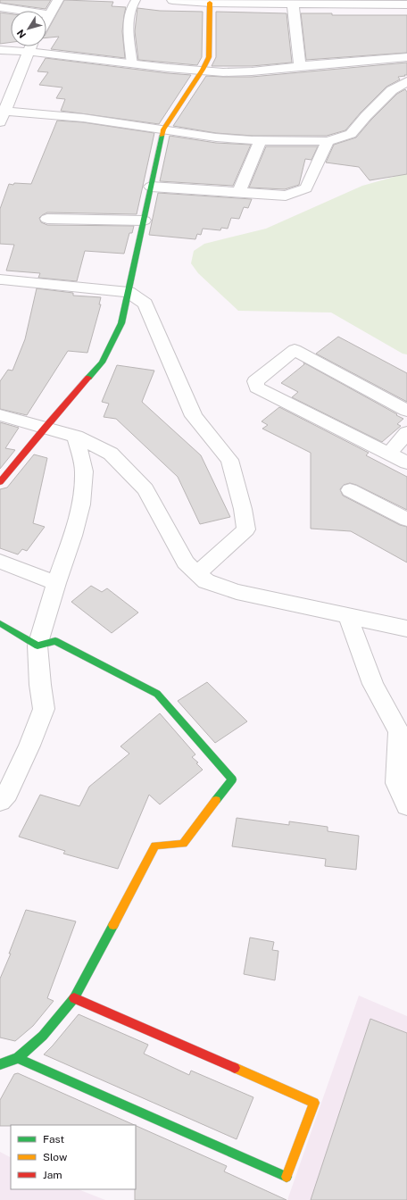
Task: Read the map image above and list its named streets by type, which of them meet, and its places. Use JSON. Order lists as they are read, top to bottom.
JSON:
{
  "legend": ["Fast", "Slow", "Jam"],
  "north": "bottom left"
}
